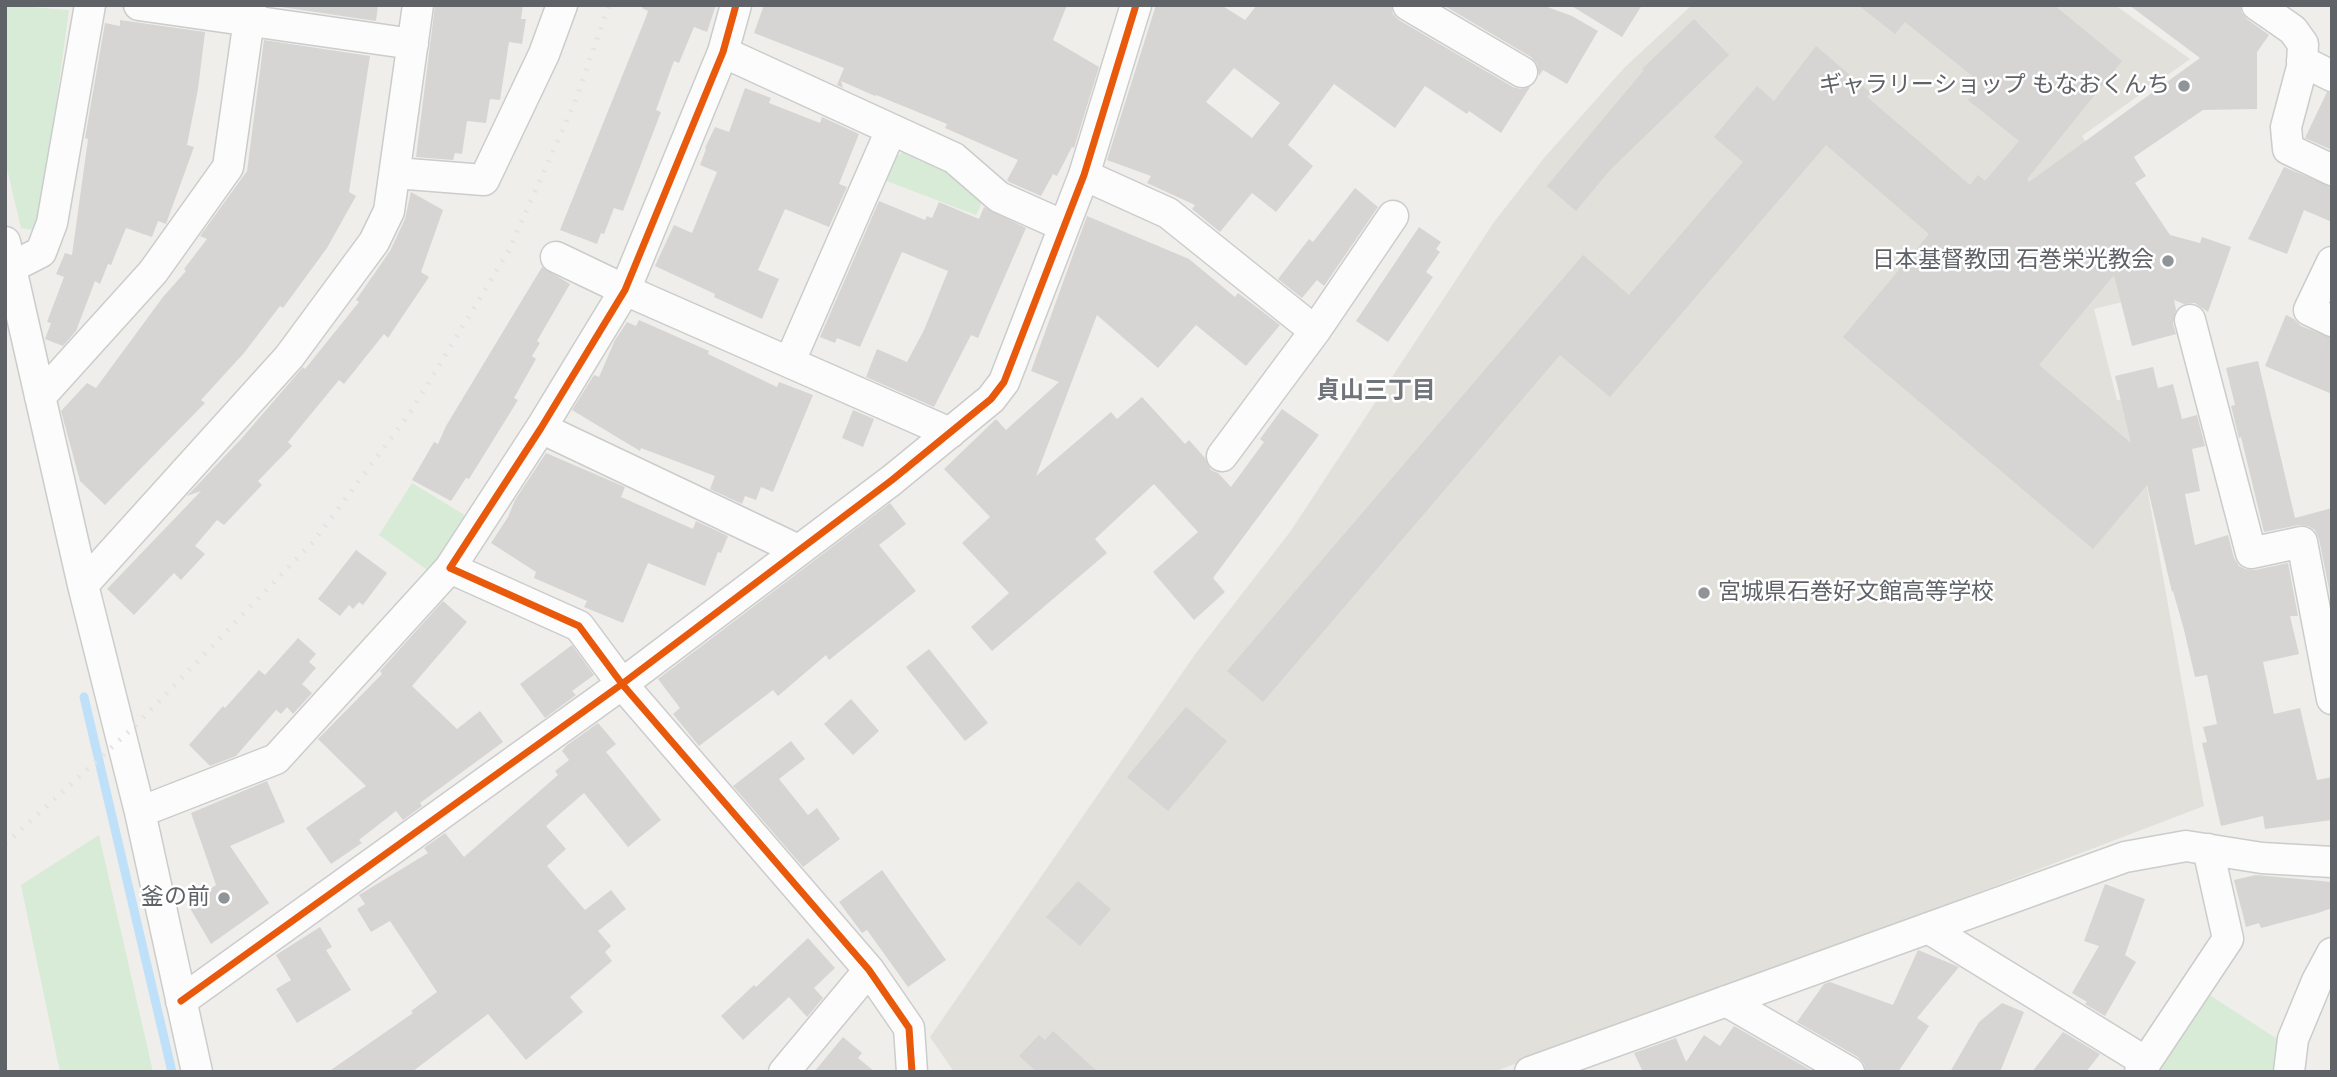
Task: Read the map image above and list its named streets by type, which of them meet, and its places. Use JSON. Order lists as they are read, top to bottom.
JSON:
{
  "districts": ["貞山三丁目"],
  "places": [
    "ギャラリーショップ もなおくんち",
    "日本基督教団 石巻栄光教会",
    "宮城県石巻好文館高等学校",
    "釜の前"
  ]
}
